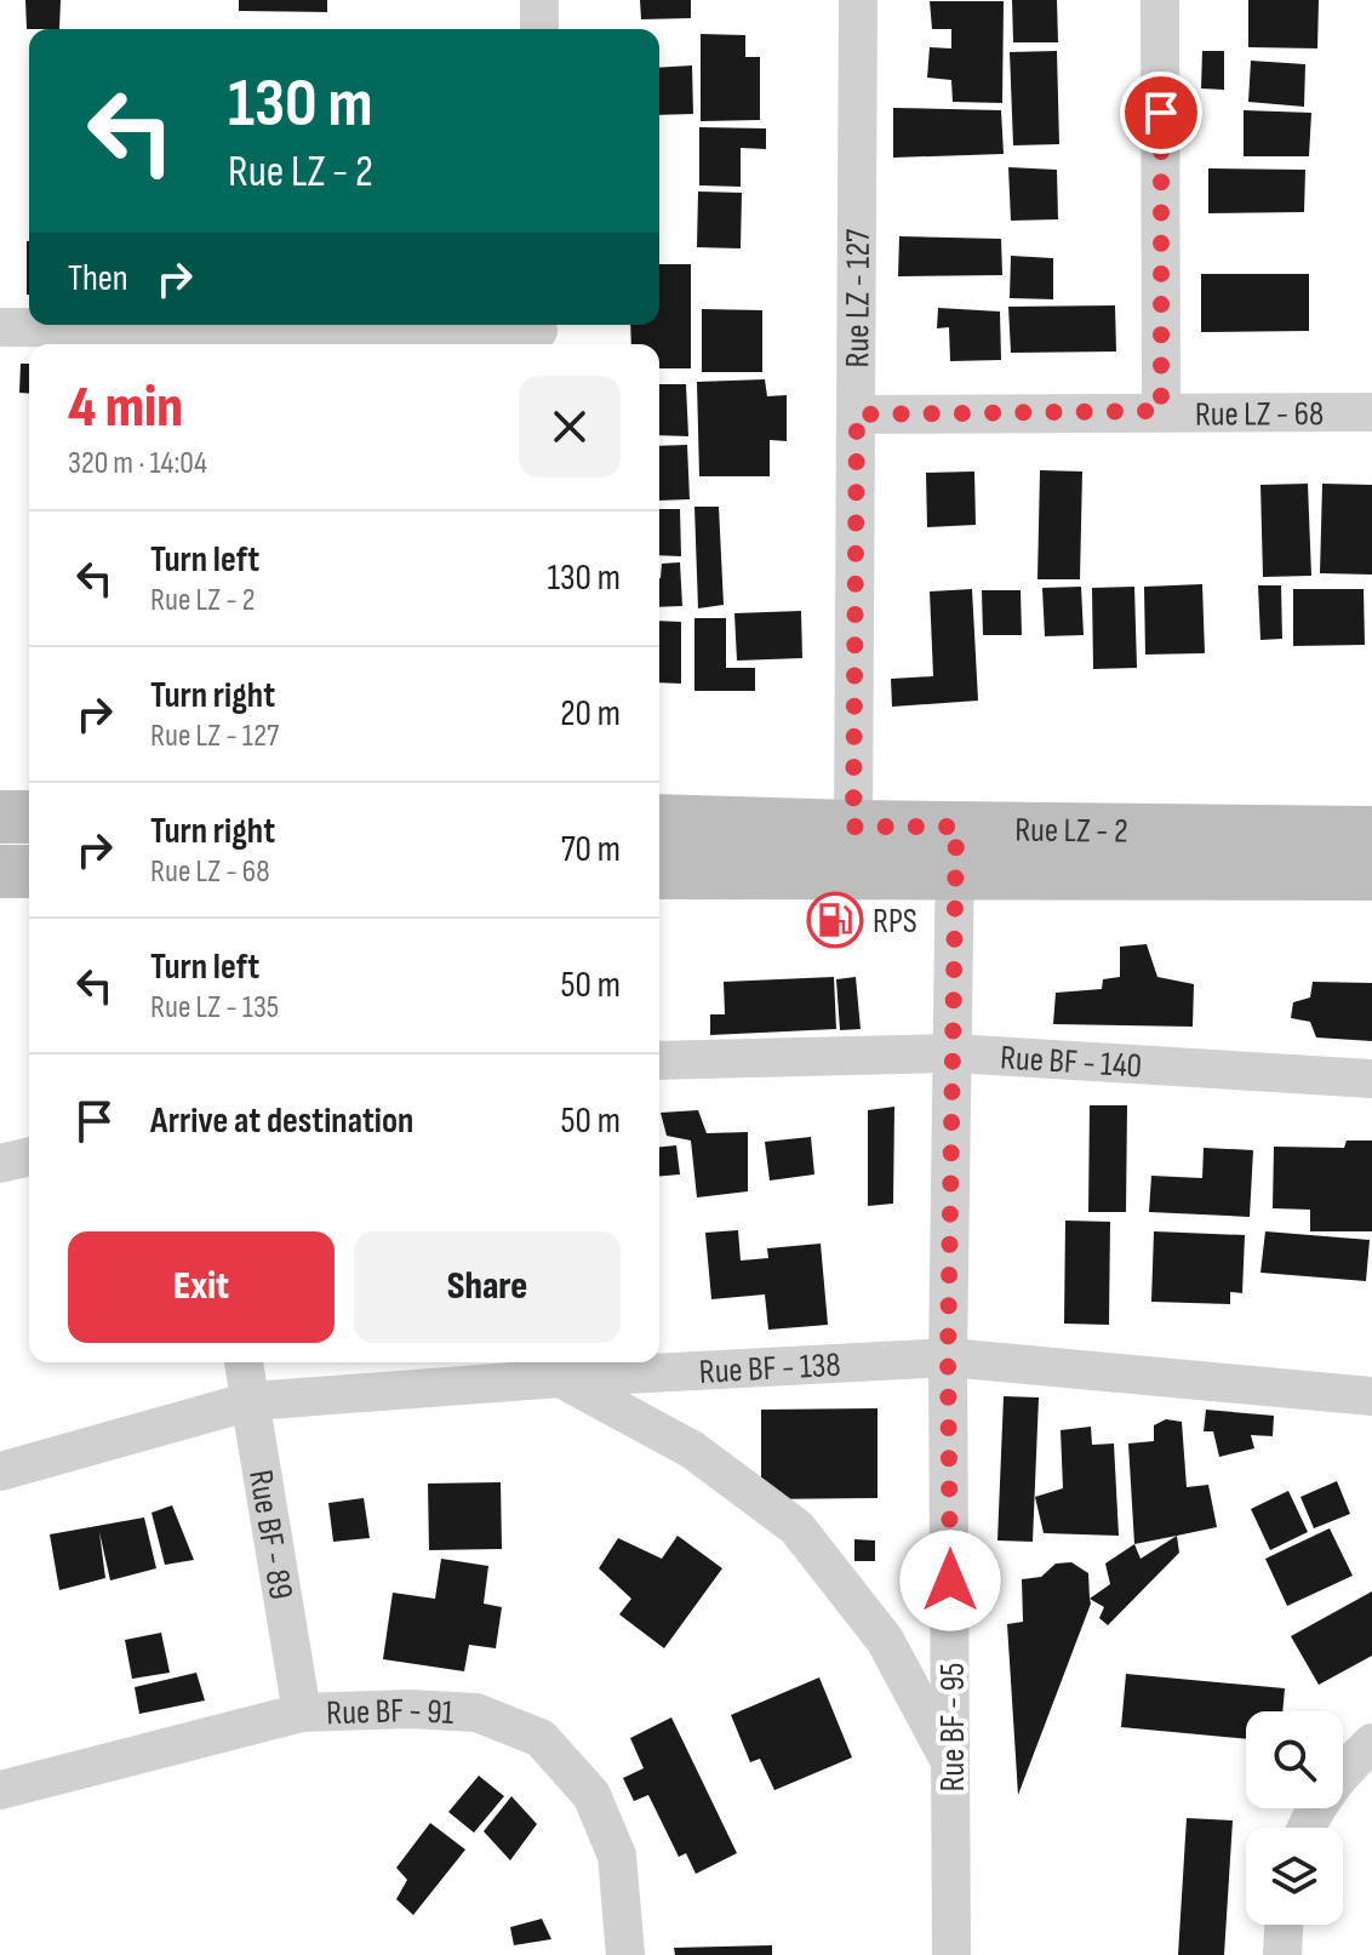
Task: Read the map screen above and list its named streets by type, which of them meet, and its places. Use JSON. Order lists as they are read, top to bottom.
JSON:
{
  "streets": {
    "main road": ["Rue LZ - 2"],
    "street": [
      "Rue LZ - 127",
      "Rue LZ - 68",
      "Rue BF - 140",
      "Rue BF - 138",
      "Rue BF - 89",
      "Rue BF - 91",
      "Rue BF - 95"
    ]
  },
  "crossings": [
    ["Rue LZ - 127", "Rue LZ - 68"],
    ["Rue LZ - 127", "Rue LZ - 2"],
    ["Rue LZ - 2", "Rue BF - 95"],
    ["Rue BF - 140", "Rue BF - 95"],
    ["Rue BF - 138", "Rue BF - 89"],
    ["Rue BF - 138", "Rue BF - 95"],
    ["Rue BF - 89", "Rue BF - 91"]
  ],
  "places": {
    "fuel station": ["RPS"]
  },
  "page": {
    "turn": ["130 m", "Rue LZ - 2"],
    "then": "Then",
    "heading": ["4 min", "320 m · 14:04"],
    "list": [
      {
        "name": "Turn left",
        "note": "Rue LZ - 2",
        "value": "130 m"
      },
      {
        "name": "Turn right",
        "note": "Rue LZ - 127",
        "value": "20 m"
      },
      {
        "name": "Turn right",
        "note": "Rue LZ - 68",
        "value": "70 m"
      },
      {
        "name": "Turn left",
        "note": "Rue LZ - 135",
        "value": "50 m"
      },
      {
        "name": "Arrive at destination",
        "value": "50 m"
      }
    ],
    "buttons": ["Exit", "Share"]
  }
}
